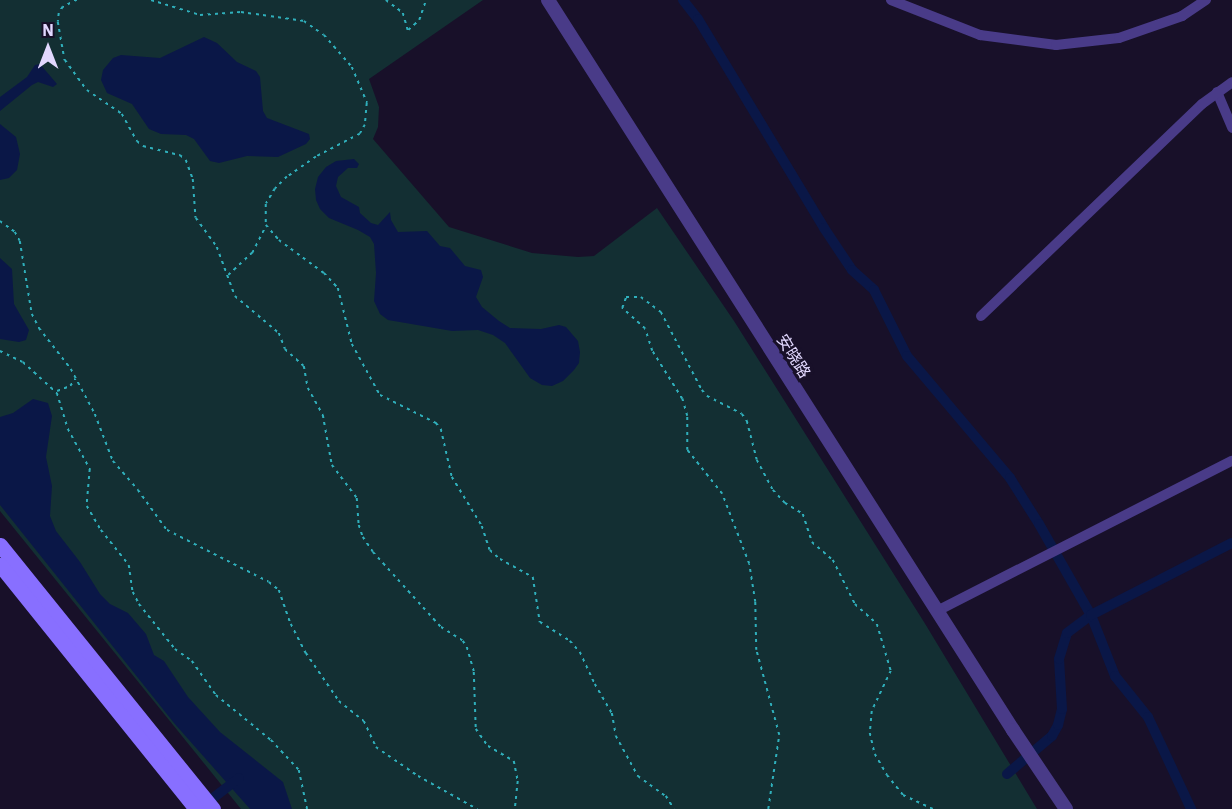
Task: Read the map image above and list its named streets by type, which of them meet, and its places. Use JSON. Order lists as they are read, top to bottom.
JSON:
{
  "streets": {
    "street": ["安晓路"]
  },
  "north": "top"
}
